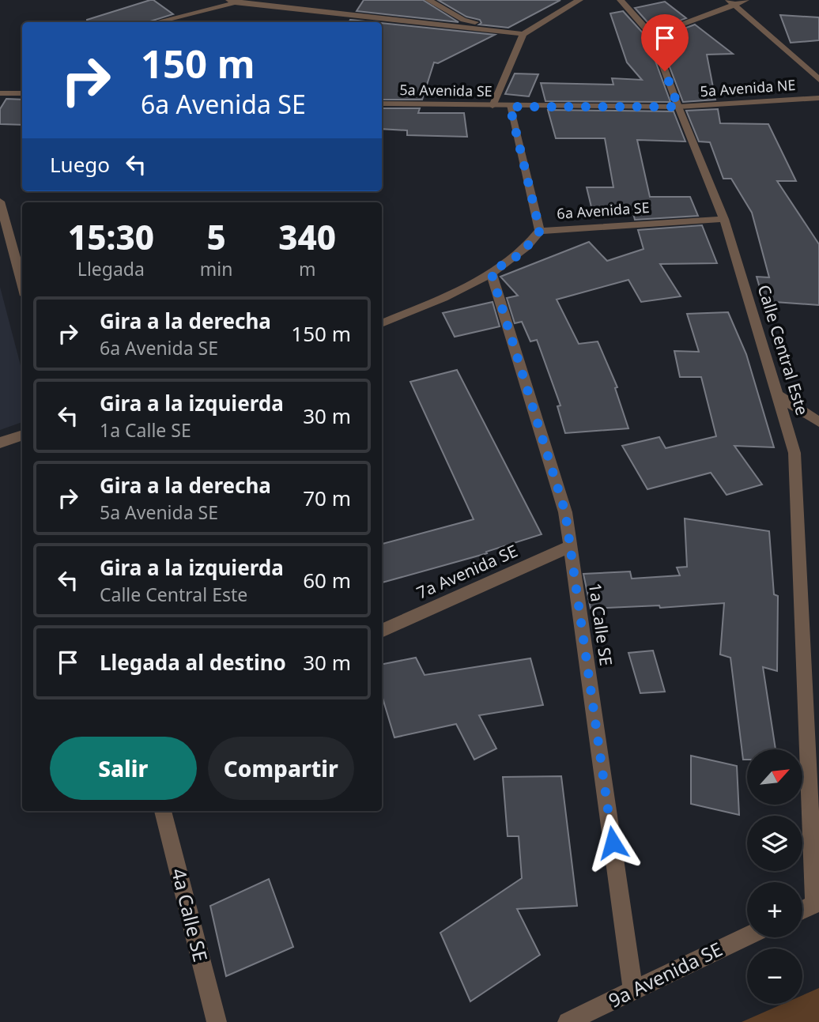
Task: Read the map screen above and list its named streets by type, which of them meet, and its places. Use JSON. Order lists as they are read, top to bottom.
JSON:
{
  "streets": {
    "street": [
      "5a Avenida NE",
      "5a Avenida SE",
      "6a Avenida SE",
      "Calle Central Este",
      "7a Avenida SE",
      "1a Calle SE",
      "4a Calle SE",
      "9a Avenida SE"
    ]
  },
  "crossings": [
    ["5a Avenida NE", "5a Avenida SE"],
    ["5a Avenida NE", "Calle Central Este"],
    ["5a Avenida SE", "Calle Central Este"],
    ["6a Avenida SE", "Calle Central Este"],
    ["6a Avenida SE", "1a Calle SE"],
    ["7a Avenida SE", "1a Calle SE"],
    ["1a Calle SE", "9a Avenida SE"]
  ],
  "north": "top right",
  "page": {
    "turn": ["150 m", "6a Avenida SE"],
    "then": "Luego",
    "eta": [
      "15:30",
      "Llegada",
      "5",
      "min",
      "340",
      "m"
    ],
    "list": [
      {
        "name": "Gira a la derecha",
        "note": "6a Avenida SE",
        "value": "150 m"
      },
      {
        "name": "Gira a la izquierda",
        "note": "1a Calle SE",
        "value": "30 m"
      },
      {
        "name": "Gira a la derecha",
        "note": "5a Avenida SE",
        "value": "70 m"
      },
      {
        "name": "Gira a la izquierda",
        "note": "Calle Central Este",
        "value": "60 m"
      },
      {
        "name": "Llegada al destino",
        "value": "30 m"
      }
    ],
    "buttons": ["Salir", "Compartir"],
    "map_buttons": ["+", "−"]
  }
}
